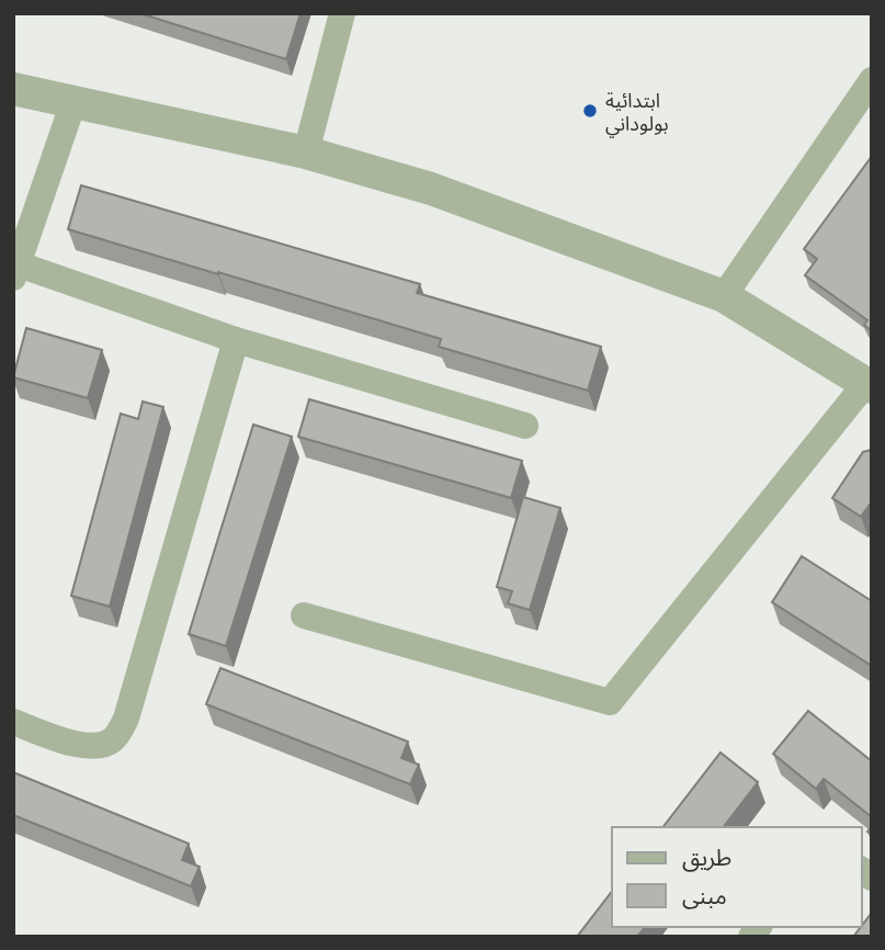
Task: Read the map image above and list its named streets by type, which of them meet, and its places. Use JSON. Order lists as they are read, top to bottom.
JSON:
{
  "places": ["ابتدائية بولوداني"],
  "legend": ["طريق", "مبنى"]
}
